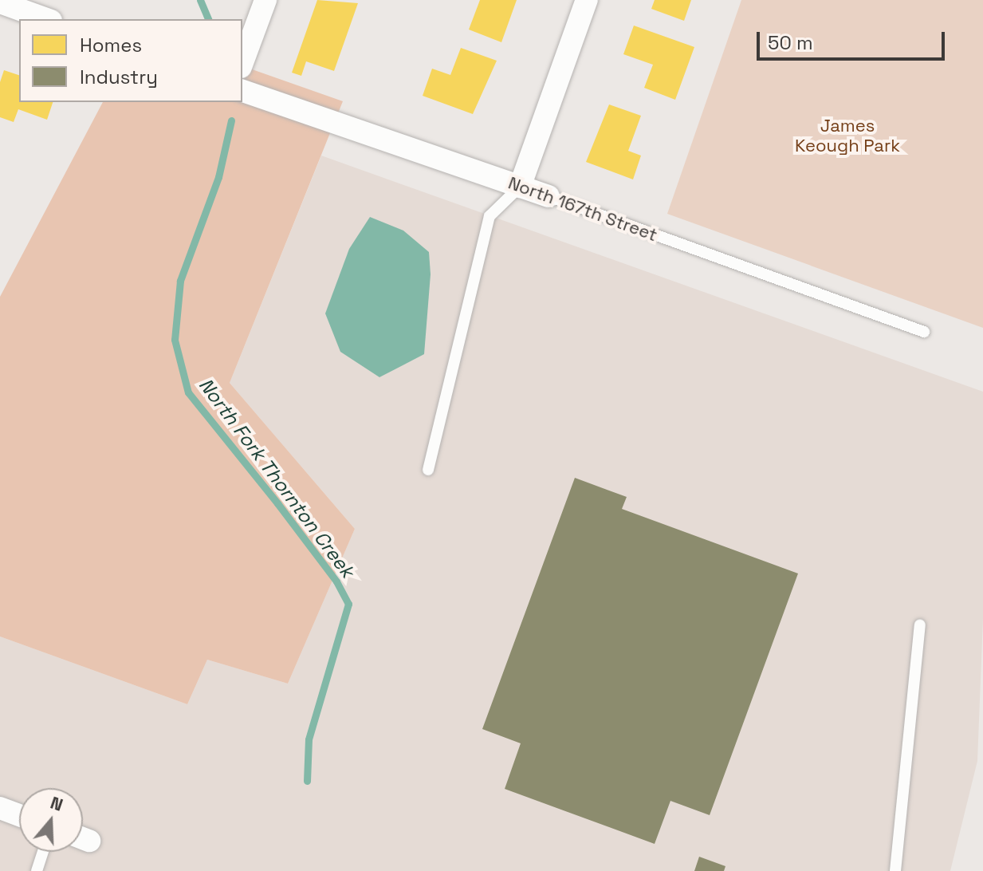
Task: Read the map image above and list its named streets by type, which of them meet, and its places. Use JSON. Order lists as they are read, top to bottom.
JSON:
{
  "streets": {
    "street": ["North 167th Street"]
  },
  "water": ["North Fork Thornton Creek"],
  "parks": ["James Keough Park"],
  "legend": ["Homes", "Industry"],
  "scale_bar": "50 m",
  "north": "top"
}
